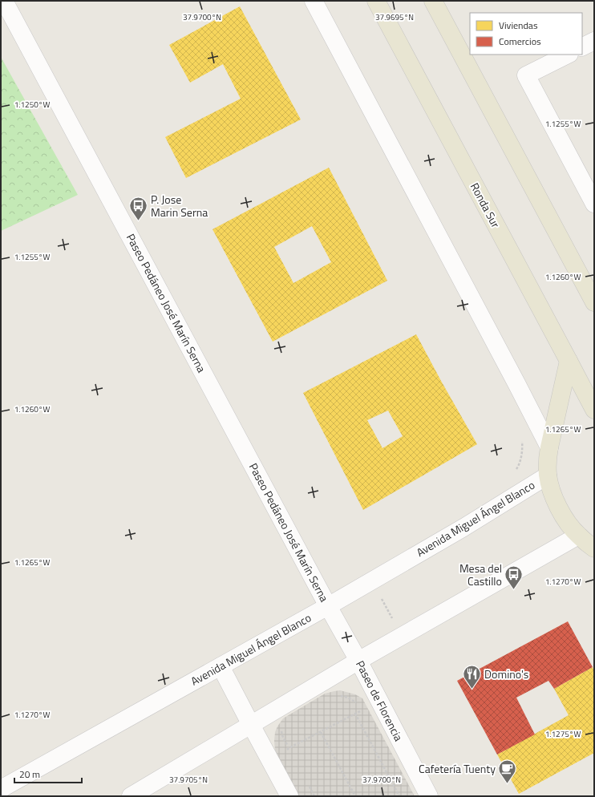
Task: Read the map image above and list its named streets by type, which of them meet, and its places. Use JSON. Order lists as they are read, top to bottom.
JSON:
{
  "streets": {
    "main road": ["Ronda Sur"],
    "street": ["Paseo Pedáneo José Marín Serna", "Avenida Miguel Ángel Blanco", "Paseo de Florencia"]
  },
  "crossings": [
    ["Paseo Pedáneo José Marín Serna", "Avenida Miguel Ángel Blanco"],
    ["Paseo Pedáneo José Marín Serna", "Paseo de Florencia"],
    ["Avenida Miguel Ángel Blanco", "Paseo de Florencia"]
  ],
  "places": {
    "bus stop": ["P. Jose Marin Serna", "Mesa del Castillo"],
    "restaurant": ["Domino's"],
    "cafe": ["Cafetería Tuenty"]
  },
  "legend": ["Viviendas", "Comercios"],
  "scale_bar": "20 m",
  "coordinates": [
    "37.9700°N",
    "37.9695°N",
    "1.1250°W",
    "1.1255°W",
    "1.1260°W",
    "1.1265°W",
    "1.1270°W",
    "1.1275°W",
    "37.9705°N"
  ]
}
